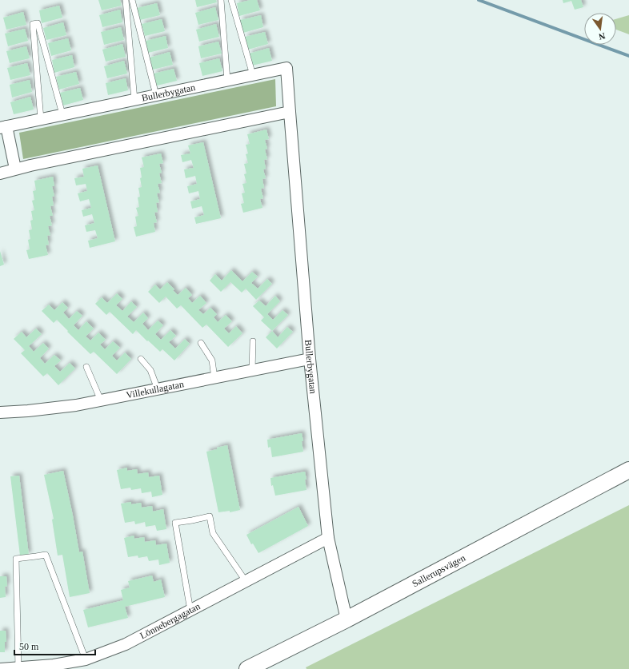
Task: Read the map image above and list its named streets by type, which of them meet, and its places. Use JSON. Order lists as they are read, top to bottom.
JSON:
{
  "streets": {
    "main road": ["Sallerupsvägen"],
    "street": ["Bullerbygatan", "Villekullagatan", "Lönnebergagatan"]
  },
  "crossings": [
    ["Bullerbygatan", "Villekullagatan"],
    ["Bullerbygatan", "Sallerupsvägen"],
    ["Bullerbygatan", "Lönnebergagatan"]
  ],
  "scale_bar": "50 m",
  "north": "bottom"
}
